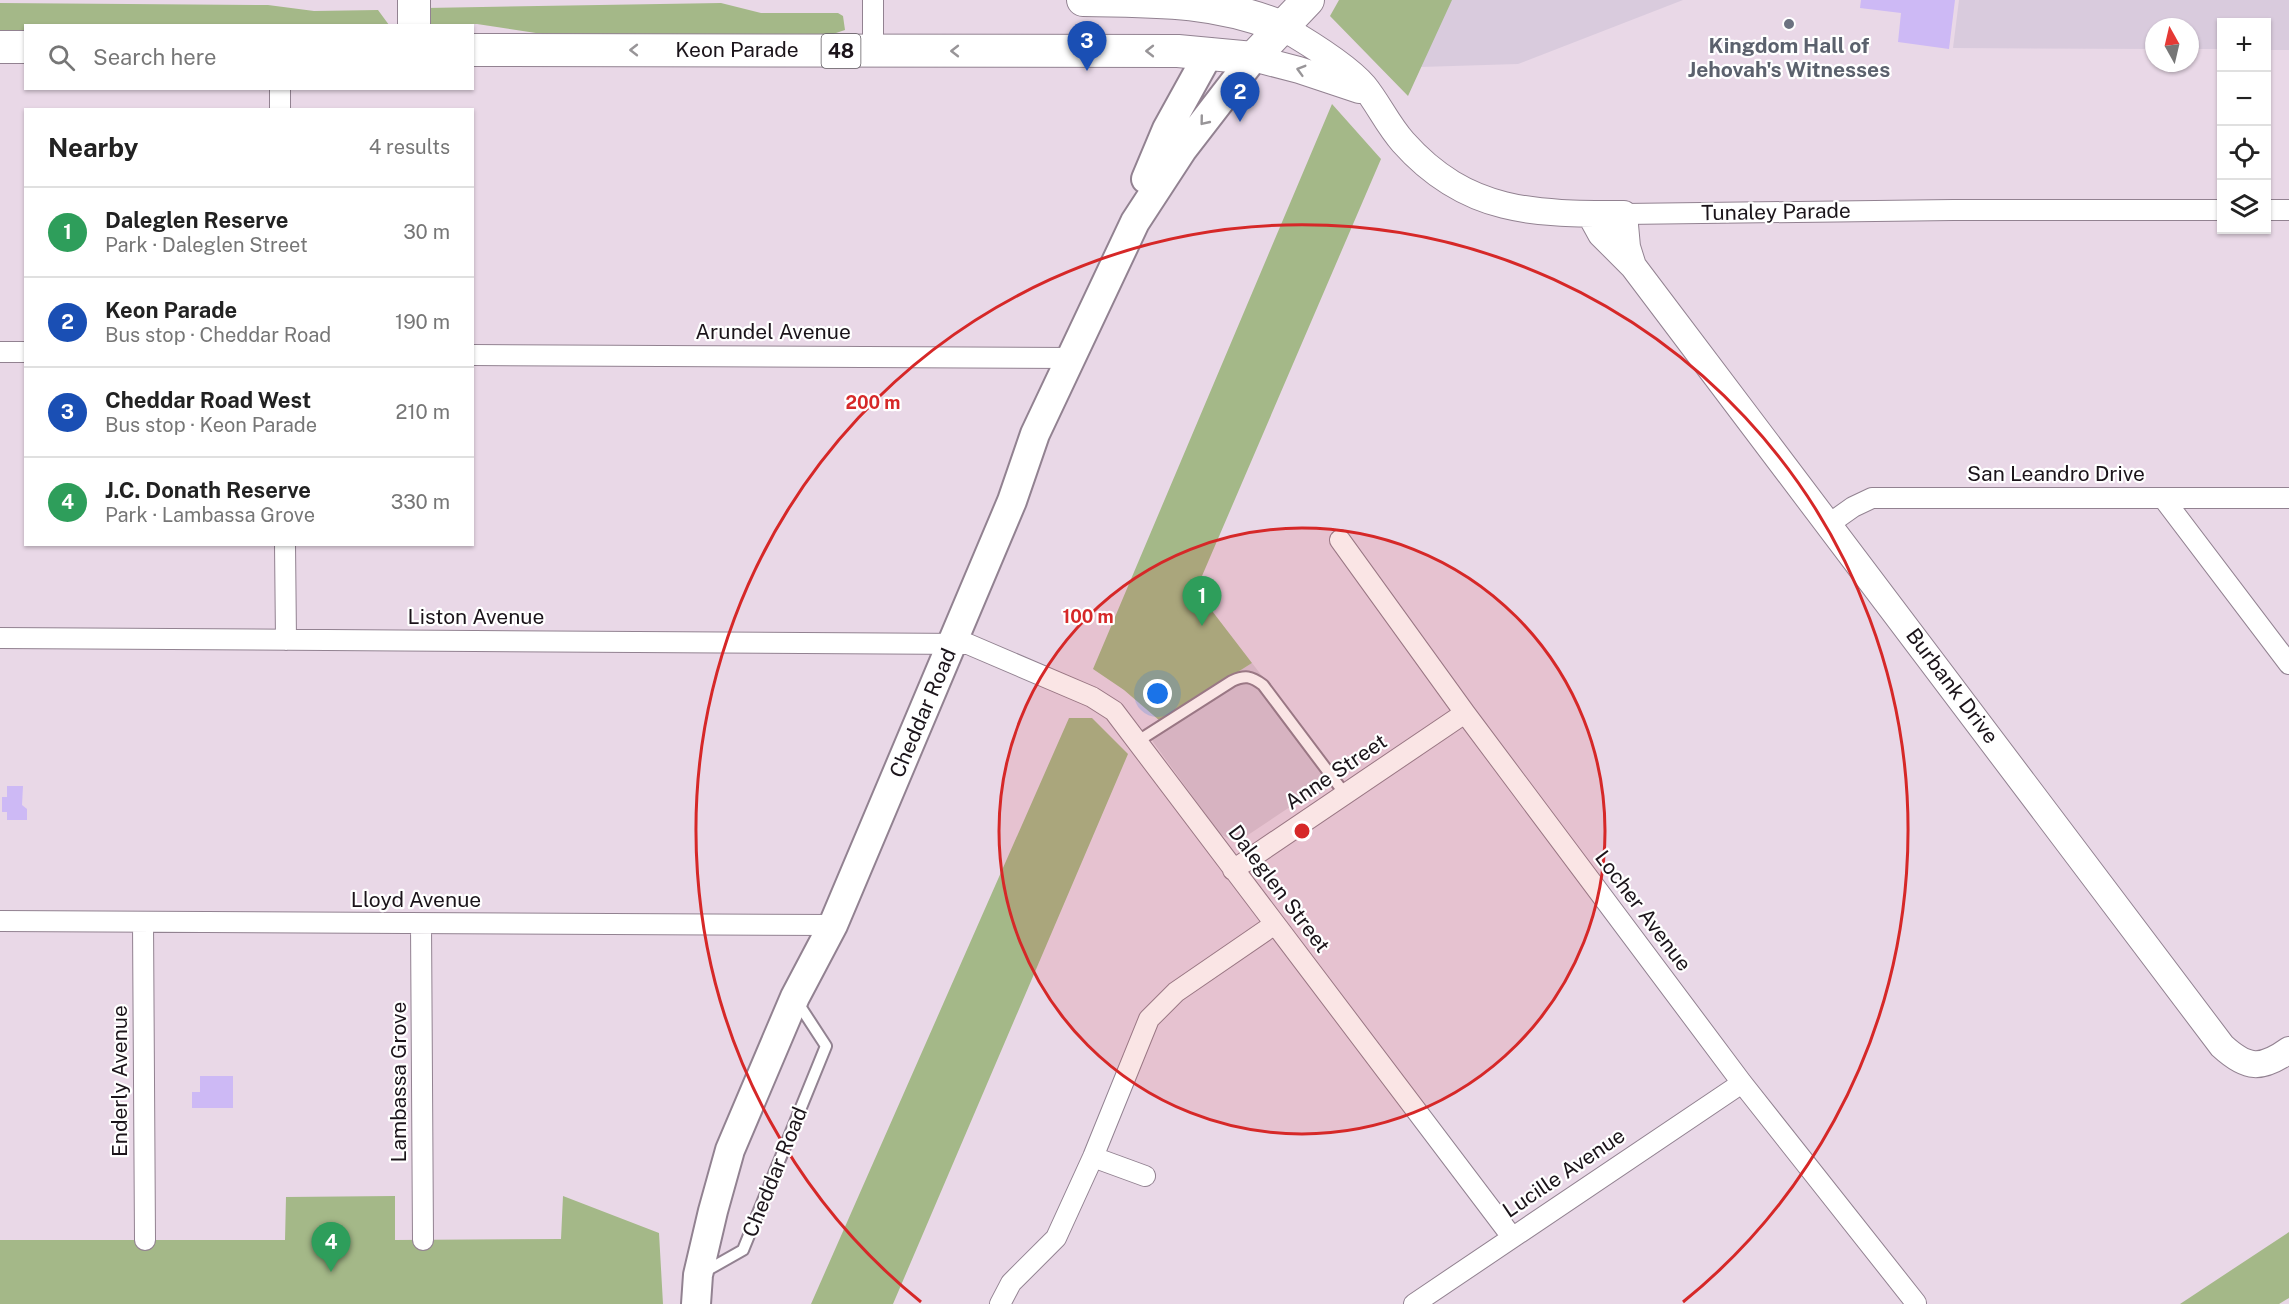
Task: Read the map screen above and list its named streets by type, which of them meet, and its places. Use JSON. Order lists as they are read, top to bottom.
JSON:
{
  "streets": {
    "main road": ["Keon Parade", "48", "Cheddar Road"],
    "street": [
      "Tunaley Parade",
      "Arundel Avenue",
      "San Leandro Drive",
      "Liston Avenue",
      "Burbank Drive",
      "Anne Street",
      "Daleglen Street",
      "Lloyd Avenue",
      "Locher Avenue",
      "Enderly Avenue",
      "Lambassa Grove",
      "Lucille Avenue"
    ]
  },
  "crossings": [
    ["Keon Parade", "Cheddar Road"],
    ["Tunaley Parade", "Burbank Drive"],
    ["Arundel Avenue", "Cheddar Road"],
    ["San Leandro Drive", "Burbank Drive"],
    ["Liston Avenue", "Cheddar Road"],
    ["Liston Avenue", "Daleglen Street"],
    ["Cheddar Road", "Daleglen Street"],
    ["Cheddar Road", "Lloyd Avenue"],
    ["Anne Street", "Daleglen Street"],
    ["Anne Street", "Locher Avenue"],
    ["Daleglen Street", "Lucille Avenue"],
    ["Lloyd Avenue", "Enderly Avenue"],
    ["Lloyd Avenue", "Lambassa Grove"],
    ["Locher Avenue", "Lucille Avenue"]
  ],
  "one_way": ["Keon Parade"],
  "places": ["Kingdom Hall of Jehovah's Witnesses"],
  "north": "top",
  "page": {
    "map_buttons": ["+", "−"],
    "pins": [
      "3",
      "2",
      "1",
      "4"
    ],
    "search": "Search here",
    "heading": ["Nearby", "4 results"],
    "list": [
      {
        "mark": "1",
        "name": "Daleglen Reserve",
        "note": "Park · Daleglen Street",
        "value": "30 m"
      },
      {
        "mark": "2",
        "name": "Keon Parade",
        "note": "Bus stop · Cheddar Road",
        "value": "190 m"
      },
      {
        "mark": "3",
        "name": "Cheddar Road West",
        "note": "Bus stop · Keon Parade",
        "value": "210 m"
      },
      {
        "mark": "4",
        "name": "J.C. Donath Reserve",
        "note": "Park · Lambassa Grove",
        "value": "330 m"
      }
    ]
  },
  "rings": ["200 m", "100 m"]
}
